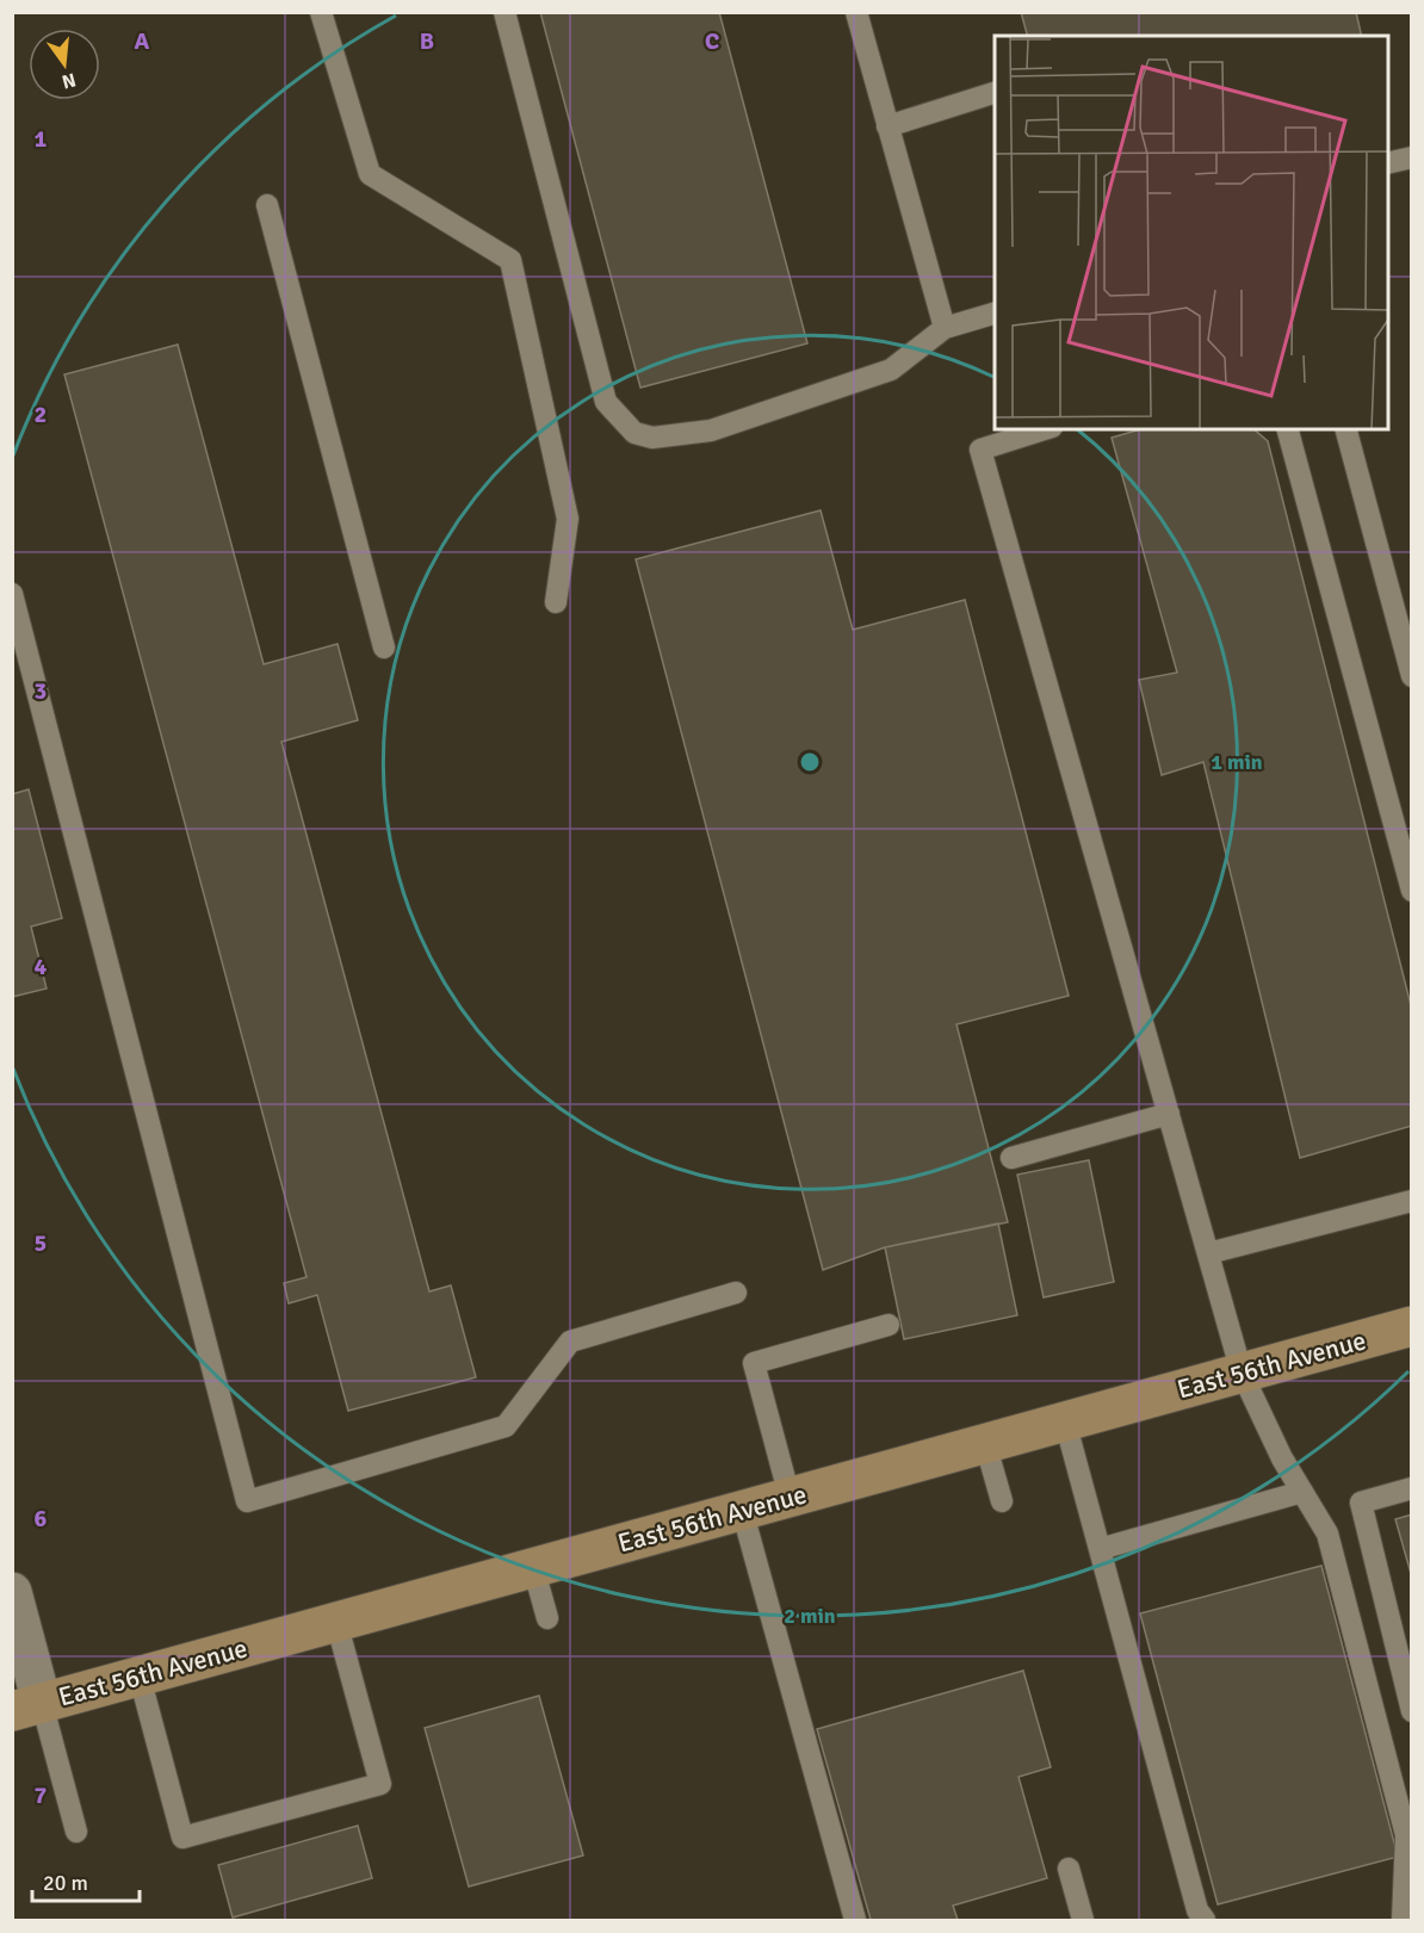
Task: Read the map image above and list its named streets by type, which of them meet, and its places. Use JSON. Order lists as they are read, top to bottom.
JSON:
{
  "streets": {
    "main road": ["East 56th Avenue"]
  },
  "scale_bar": "20 m",
  "north": "bottom",
  "grid": {
    "columns": ["A", "B", "C"],
    "rows": [
      "1",
      "2",
      "3",
      "4",
      "5",
      "6",
      "7"
    ]
  },
  "rings": ["1 min", "2 min"]
}
